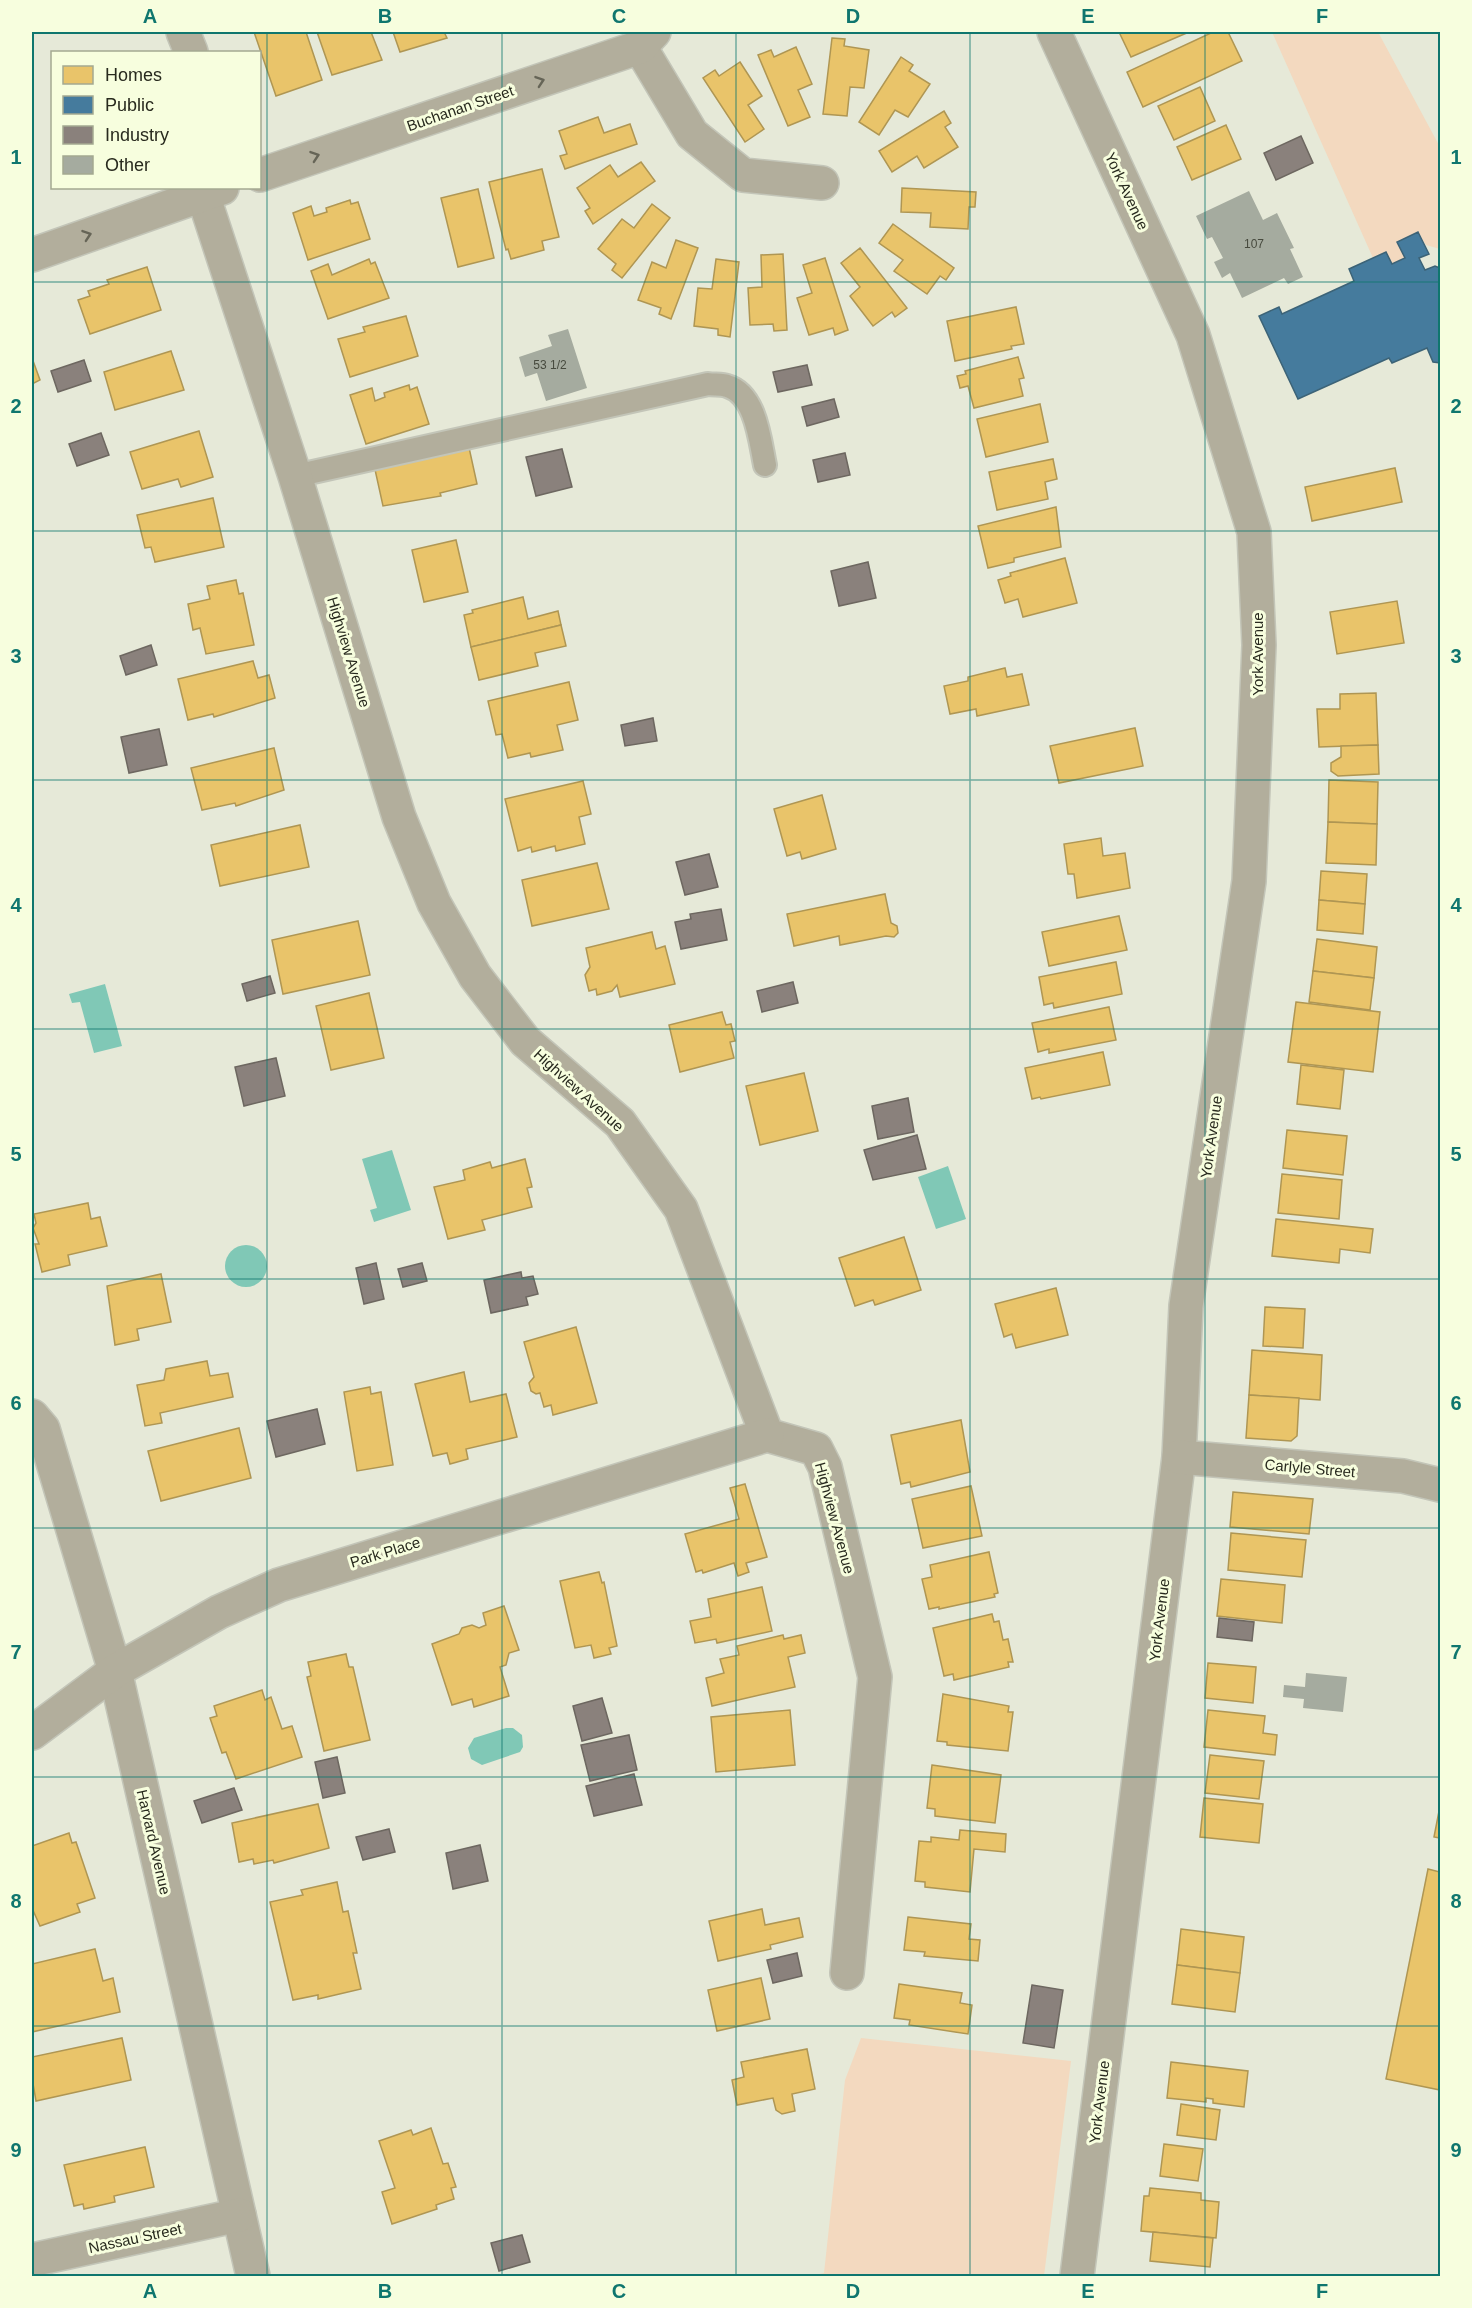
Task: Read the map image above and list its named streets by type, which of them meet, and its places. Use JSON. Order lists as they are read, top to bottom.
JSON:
{
  "streets": {
    "street": [
      "Buchanan Street",
      "York Avenue",
      "Highview Avenue",
      "Carlyle Street",
      "Park Place",
      "Harvard Avenue",
      "Nassau Street"
    ]
  },
  "crossings": [
    ["York Avenue", "Carlyle Street"],
    ["Highview Avenue", "Park Place"],
    ["Park Place", "Harvard Avenue"],
    ["Harvard Avenue", "Nassau Street"]
  ],
  "one_way": ["Buchanan Street"],
  "house_numbers": ["107", "53 1/2"],
  "legend": [
    "Homes",
    "Public",
    "Industry",
    "Other"
  ],
  "grid": {
    "columns": [
      "A",
      "B",
      "C",
      "D",
      "E",
      "F"
    ],
    "rows": [
      "1",
      "2",
      "3",
      "4",
      "5",
      "6",
      "7",
      "8",
      "9"
    ]
  }
}
